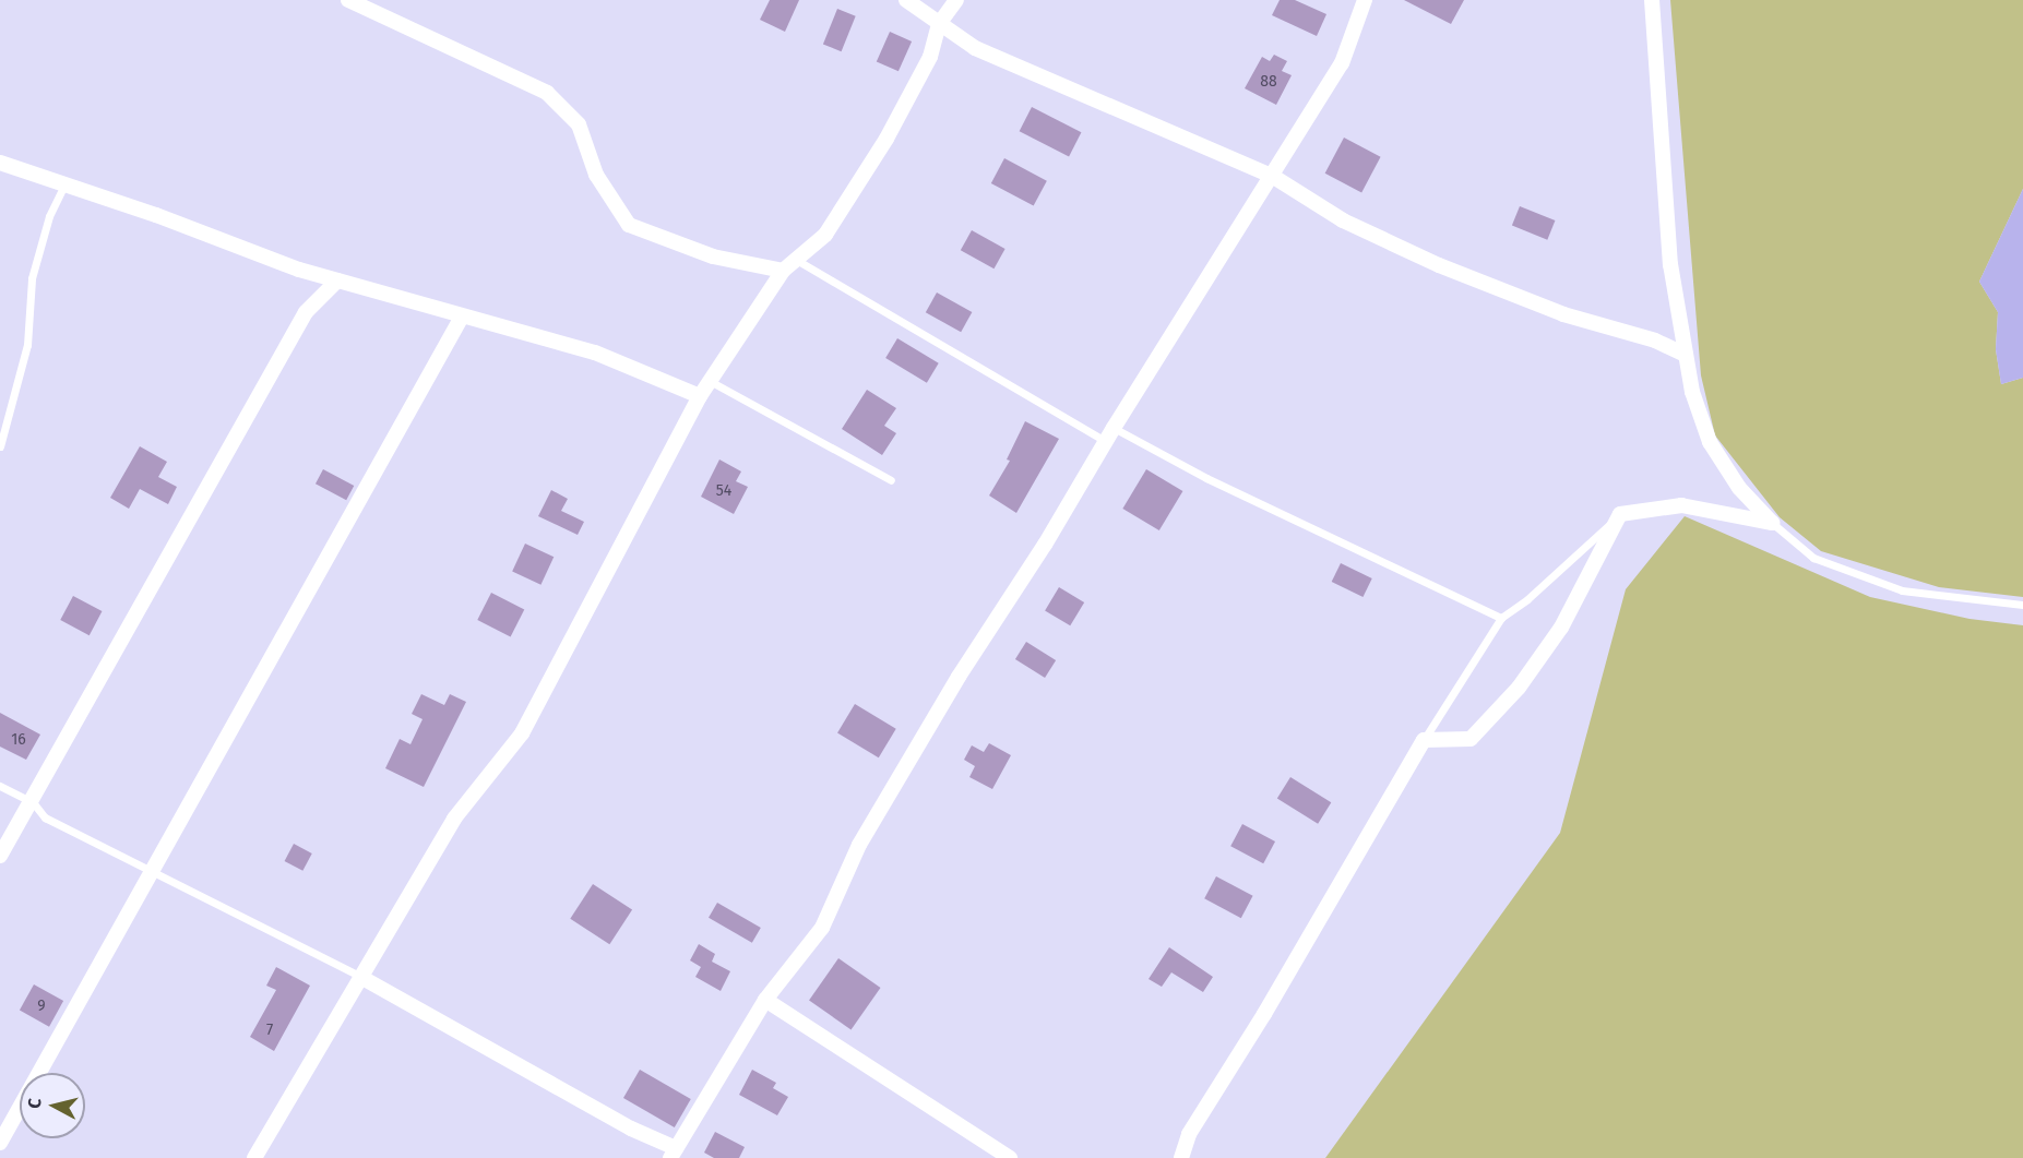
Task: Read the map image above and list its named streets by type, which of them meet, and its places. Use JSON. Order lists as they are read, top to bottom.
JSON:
{
  "house_numbers": [
    "88",
    "54",
    "16",
    "9",
    "7"
  ],
  "north": "left"
}
